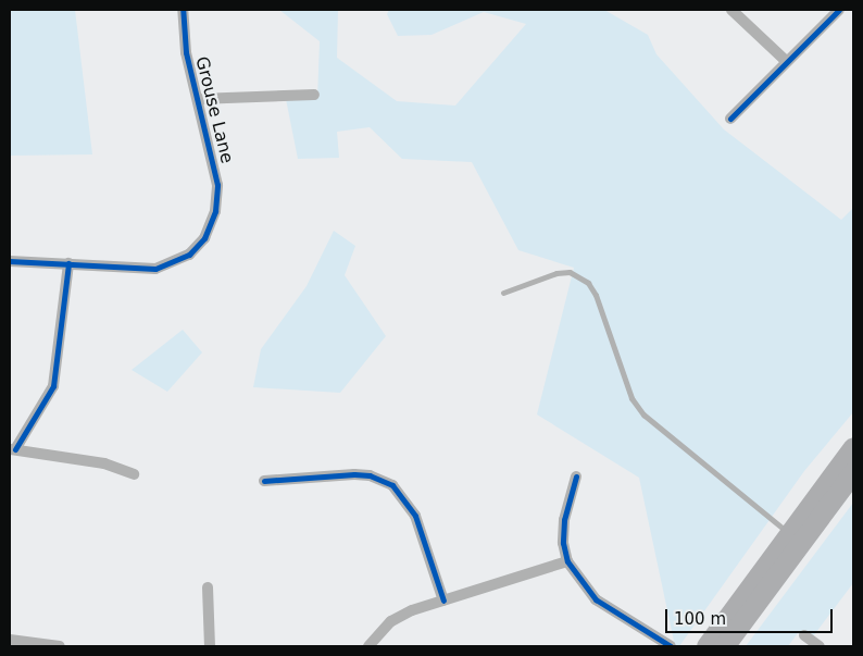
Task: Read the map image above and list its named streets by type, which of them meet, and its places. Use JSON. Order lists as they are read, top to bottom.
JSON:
{
  "streets": {
    "street": ["Grouse Lane"]
  },
  "scale_bar": "100 m"
}
